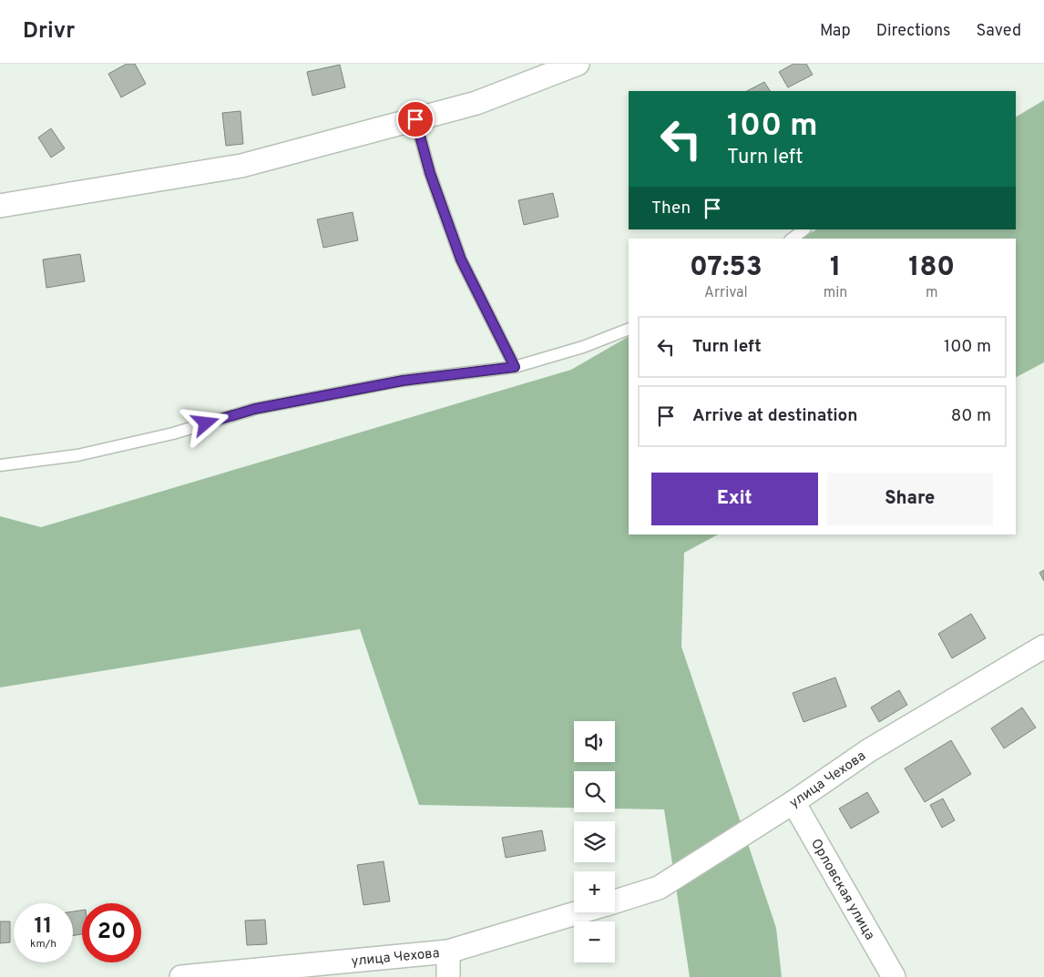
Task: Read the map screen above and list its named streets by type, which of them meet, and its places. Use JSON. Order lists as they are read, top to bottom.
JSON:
{
  "streets": {
    "street": ["улица Чехова", "Орловская улица"]
  },
  "crossings": [
    ["улица Чехова", "Орловская улица"]
  ],
  "page": {
    "header": "Drivr",
    "nav": ["Map", "Directions", "Saved"],
    "turn": ["100 m", "Turn left"],
    "then": "Then",
    "eta": [
      "07:53",
      "Arrival",
      "1",
      "min",
      "180",
      "m"
    ],
    "list": [
      {
        "name": "Turn left",
        "value": "100 m"
      },
      {
        "name": "Arrive at destination",
        "value": "80 m"
      }
    ],
    "buttons": ["Exit", "Share"],
    "map_buttons": ["+", "−"],
    "speed": "11 km/h",
    "limit": "20"
  }
}
